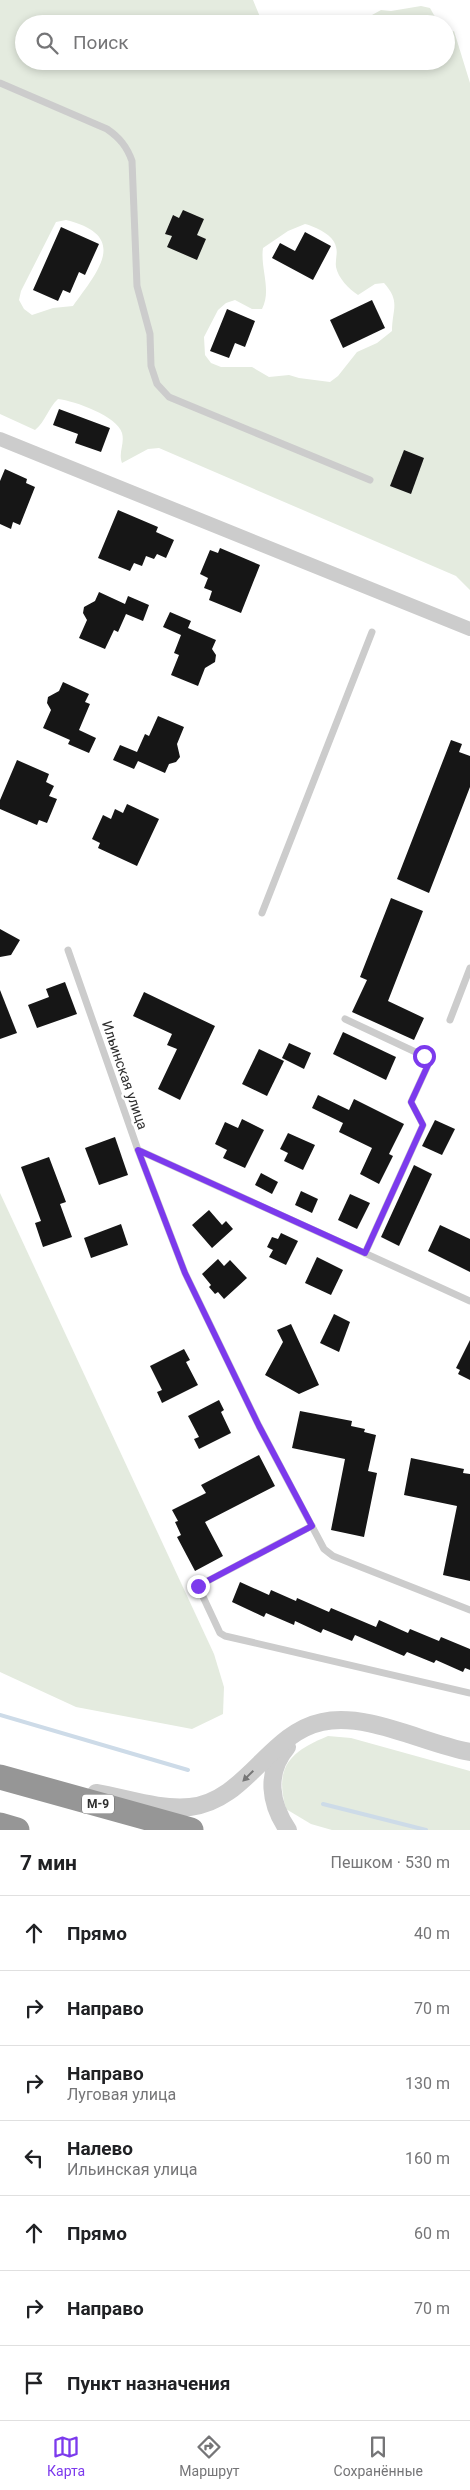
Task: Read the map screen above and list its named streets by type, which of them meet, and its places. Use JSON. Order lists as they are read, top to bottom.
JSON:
{
  "streets": {
    "highway": ["М-9"],
    "lane": ["Ильинская улица"]
  },
  "page": {
    "search": "Поиск",
    "heading": ["7 мин", "Пешком · 530 m"],
    "list": [
      ["Прямо", "40 m"],
      ["Направо", "70 m"],
      ["Направо", "Луговая улица", "130 m"],
      ["Налево", "Ильинская улица", "160 m"],
      ["Прямо", "60 m"],
      ["Направо", "70 m"],
      "Пункт назначения"
    ],
    "nav": ["Карта", "Маршрут", "Сохранённые"]
  }
}
